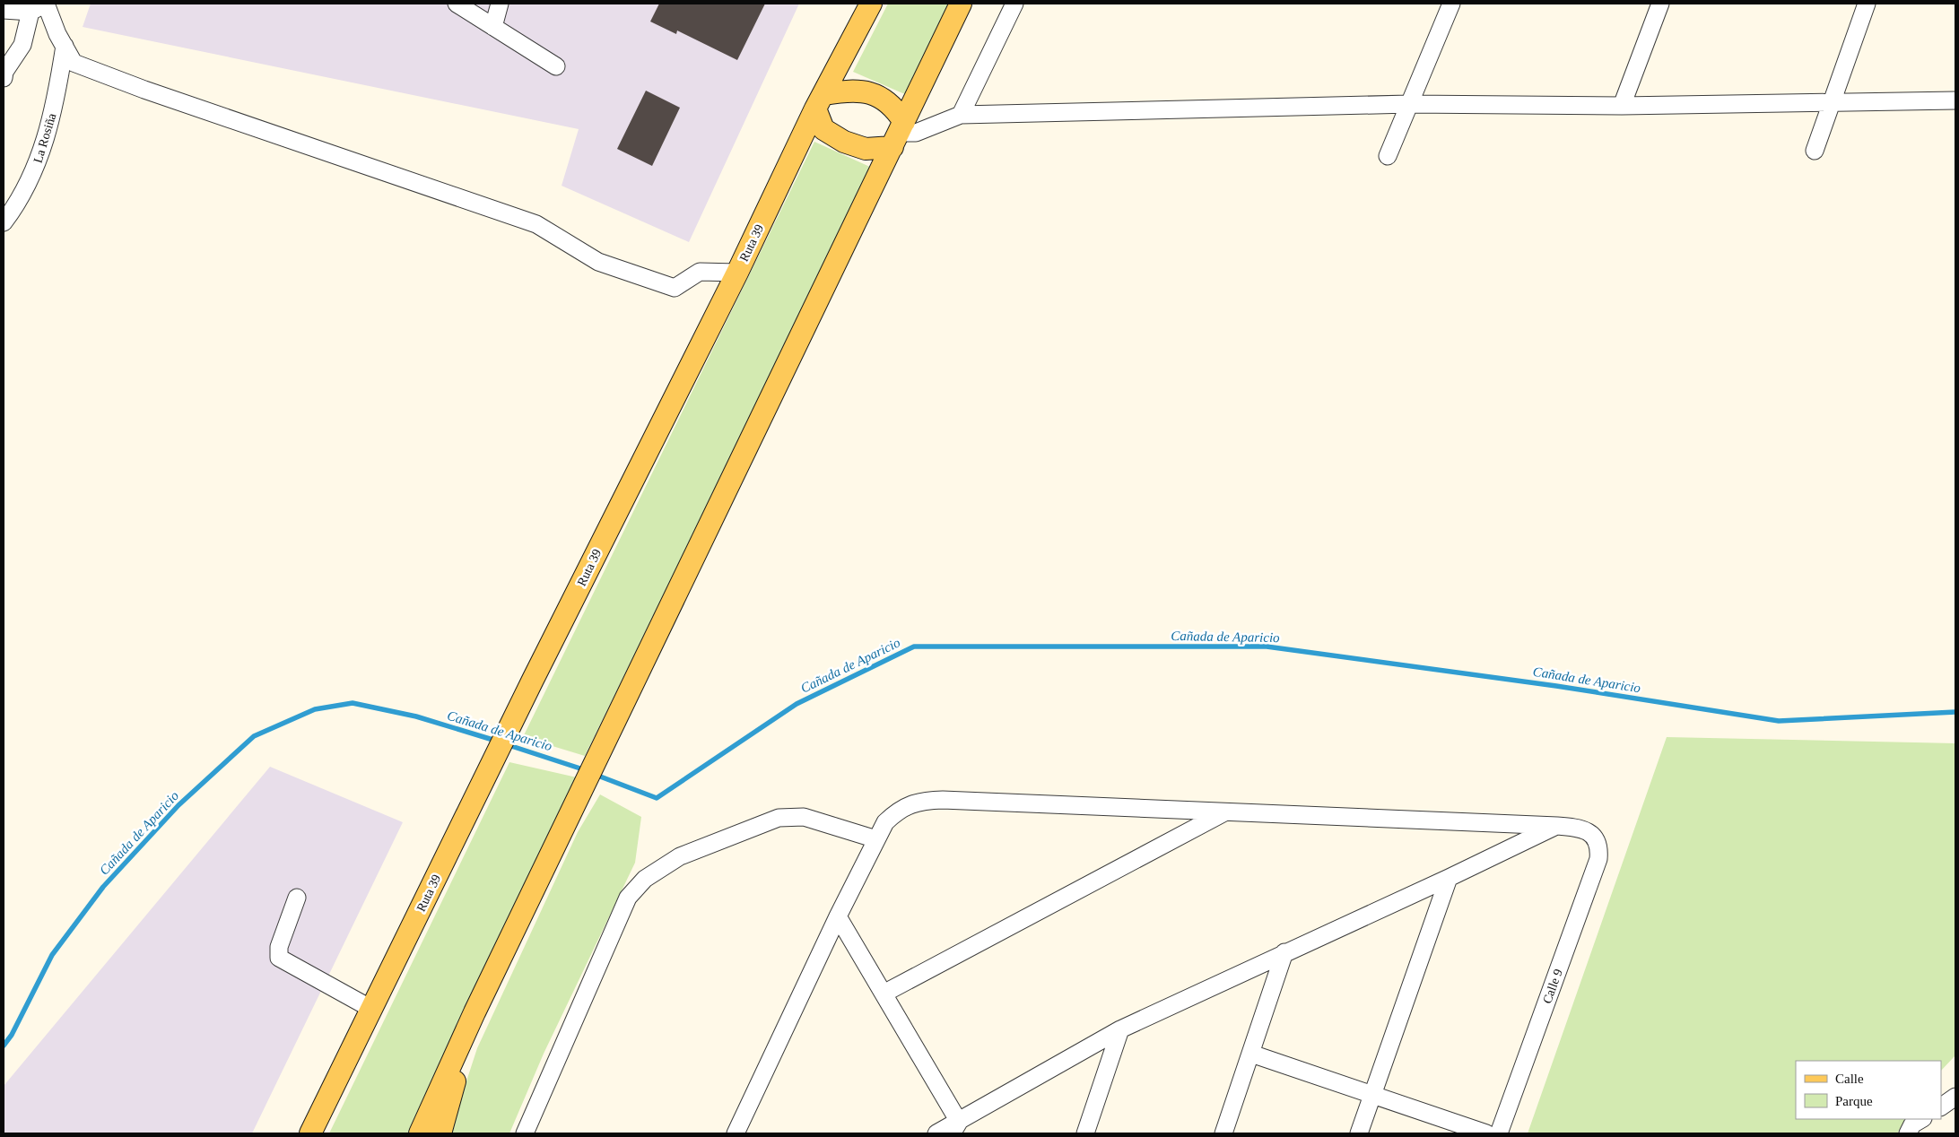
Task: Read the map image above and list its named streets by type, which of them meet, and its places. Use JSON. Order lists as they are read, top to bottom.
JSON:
{
  "streets": {
    "main road": ["Ruta 39"],
    "street": ["La Rosiña", "Calle 9"]
  },
  "water": ["Cañada de Aparicio"],
  "legend": ["Calle", "Parque"]
}
